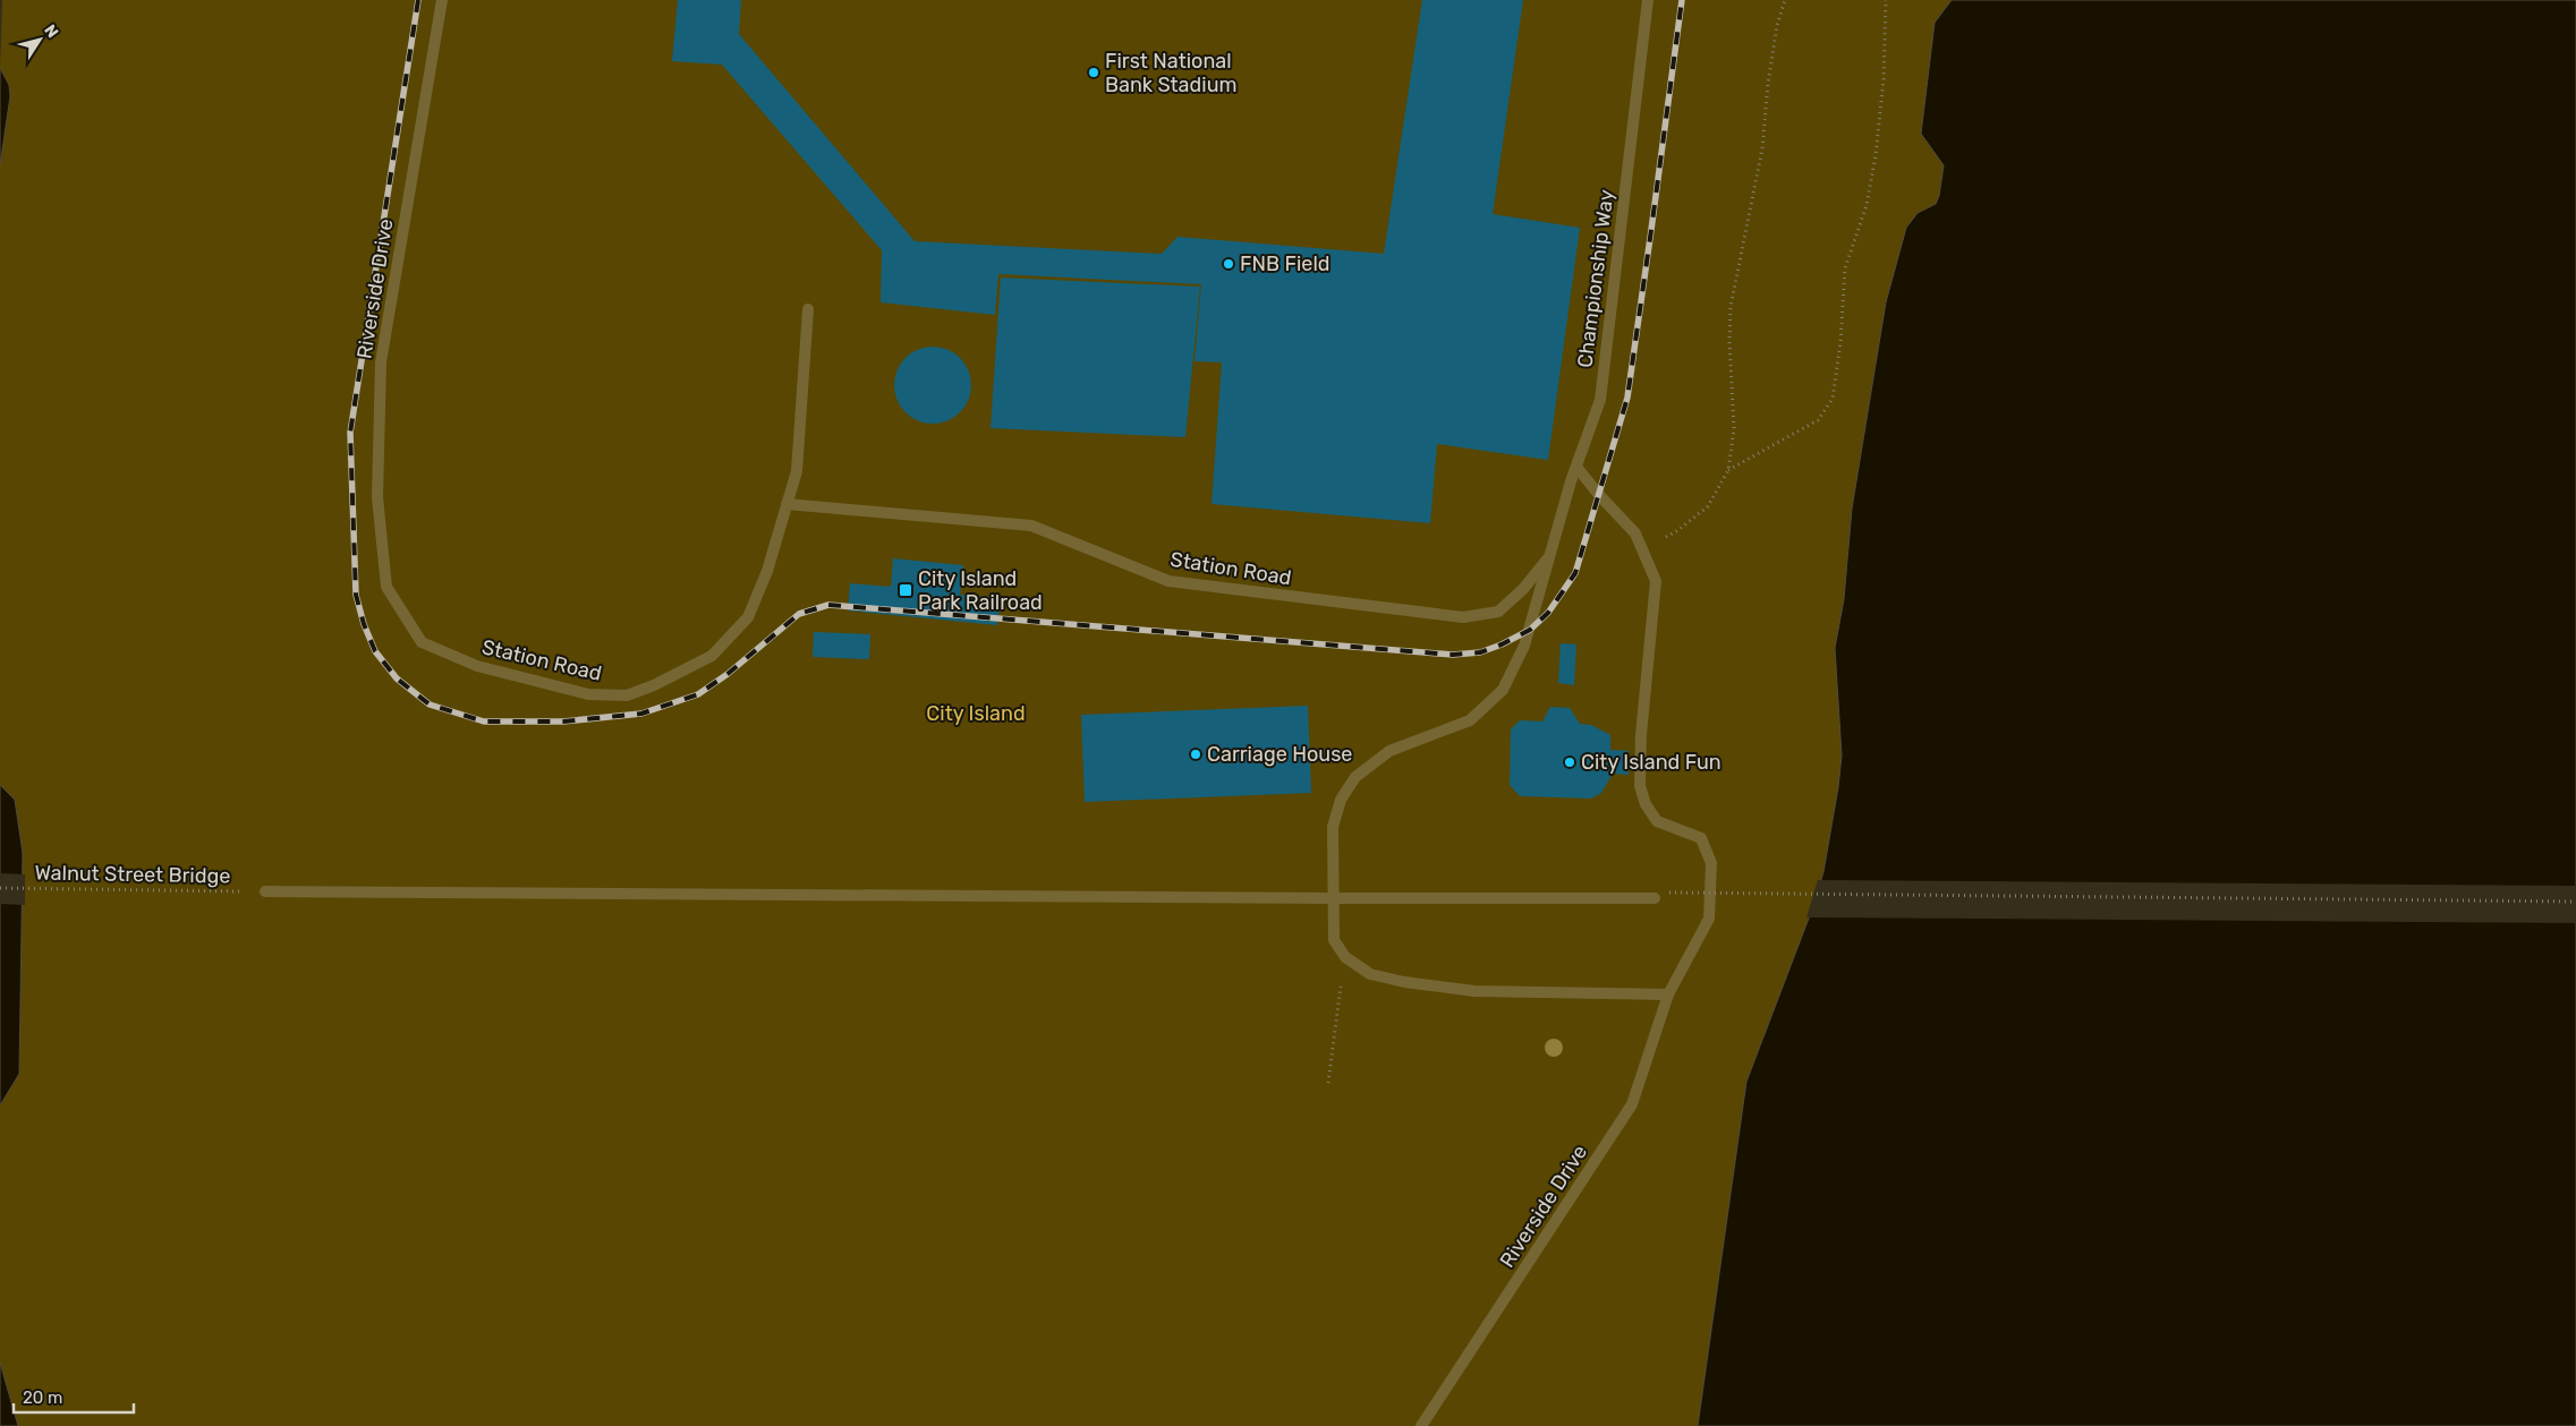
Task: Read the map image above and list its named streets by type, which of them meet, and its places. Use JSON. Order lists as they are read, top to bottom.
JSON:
{
  "streets": {
    "lane": ["Championship Way", "Riverside Drive", "Station Road"],
    "path": ["Walnut Street Bridge"]
  },
  "crossings": [
    ["Championship Way", "Riverside Drive"],
    ["Championship Way", "Station Road"],
    ["Riverside Drive", "Station Road"]
  ],
  "parks": ["City Island"],
  "places": {
    "other": [
      "First National Bank Stadium",
      "FNB Field",
      "Carriage House",
      "City Island Fun"
    ],
    "transit": ["City Island Park Railroad"]
  },
  "scale_bar": "20 m",
  "north": "top right"
}
